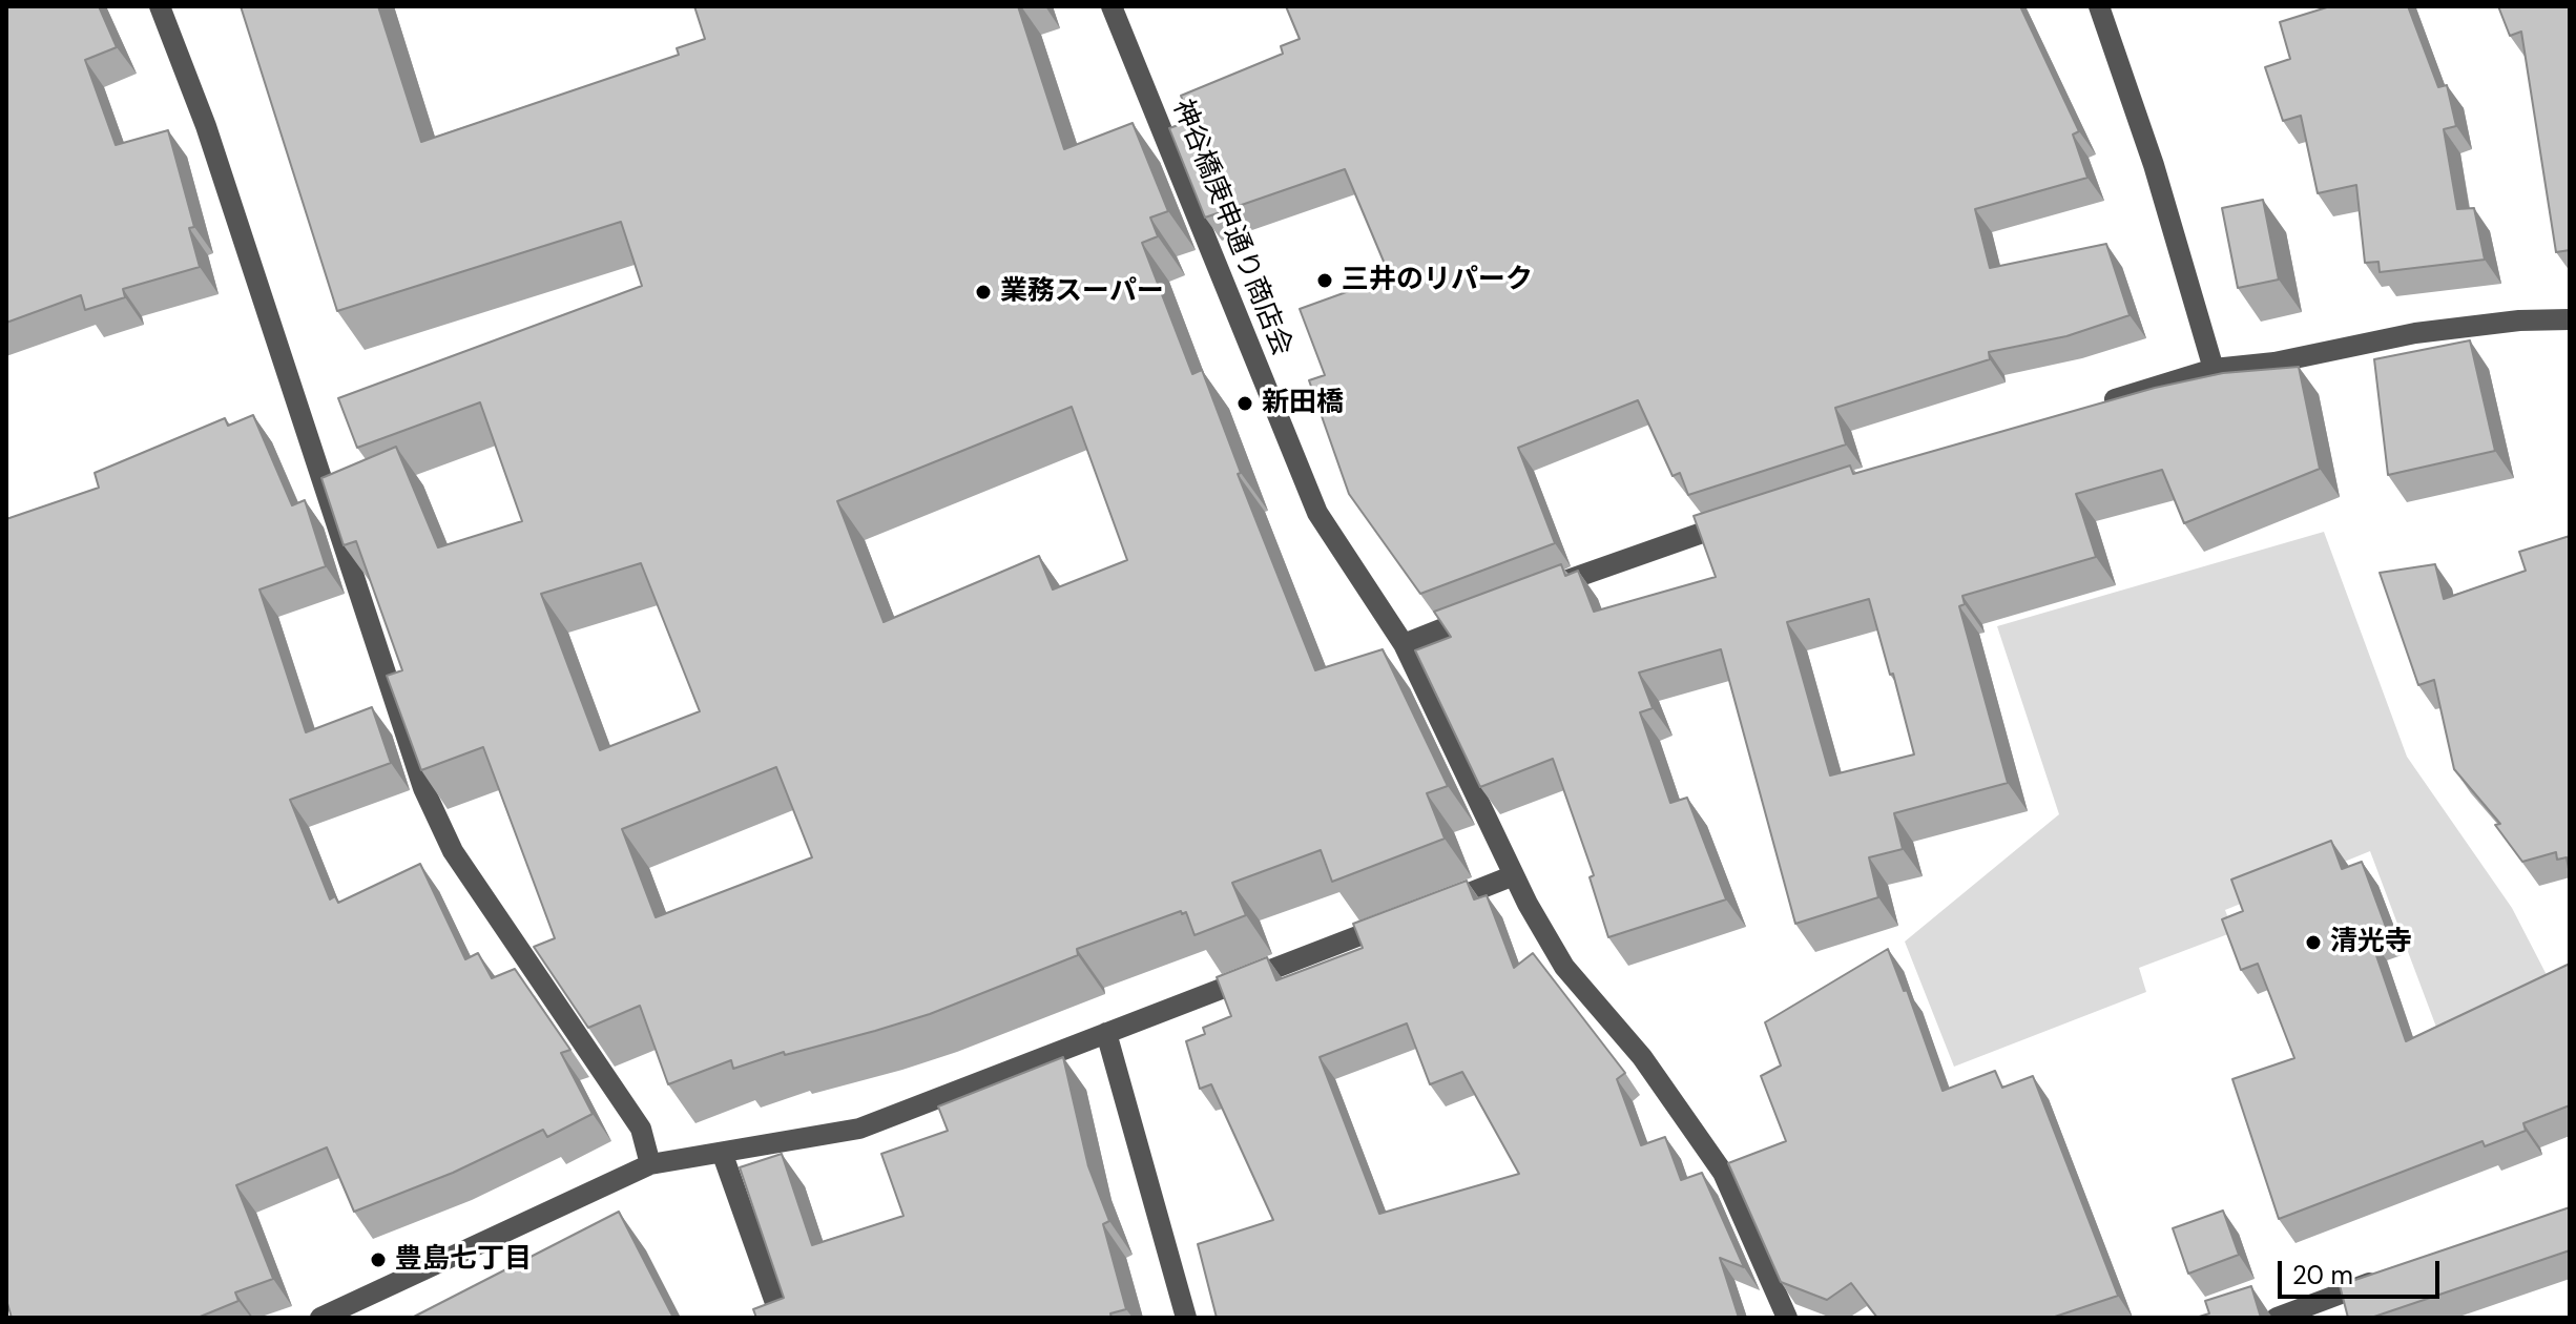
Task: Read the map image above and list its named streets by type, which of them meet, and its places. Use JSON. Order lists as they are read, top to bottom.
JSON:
{
  "streets": {
    "street": ["神谷橋庚申通り商店会"]
  },
  "places": [
    "三井のリパーク",
    "業務スーパー",
    "新田橋",
    "清光寺",
    "豊島七丁目"
  ],
  "scale_bar": "20 m"
}
